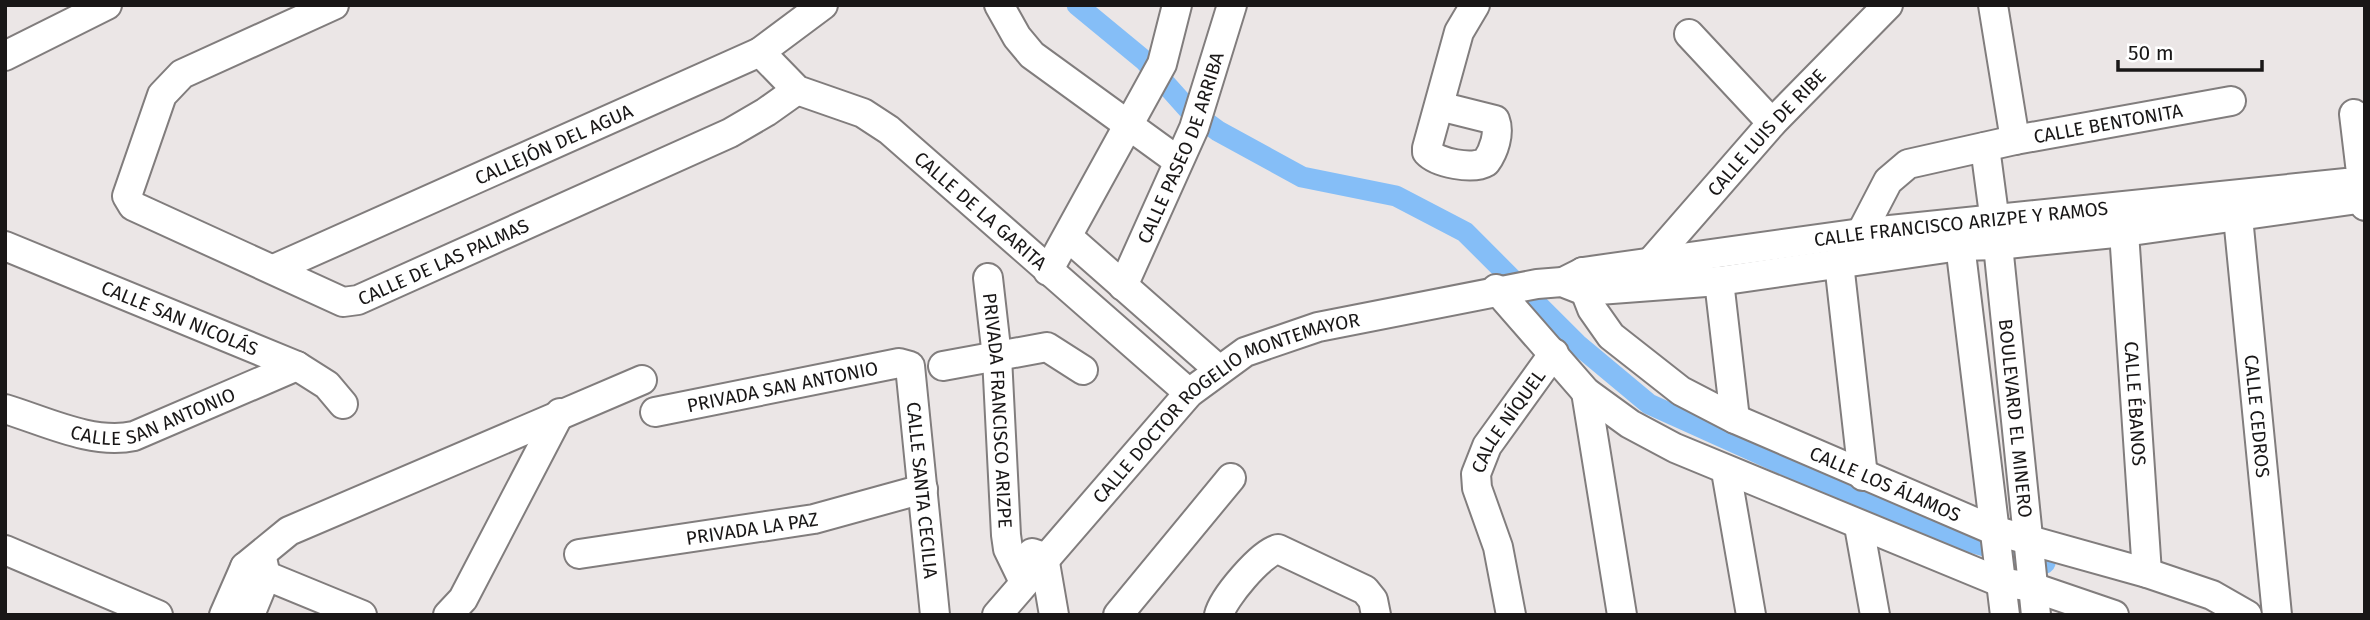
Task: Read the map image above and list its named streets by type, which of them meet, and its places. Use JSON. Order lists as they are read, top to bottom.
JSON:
{
  "streets": {
    "street": [
      "CALLE BENTONITA",
      "CALLE LUIS DE RIBE",
      "CALLEJÓN DEL AGUA",
      "CALLE PASEO DE ARRIBA",
      "CALLE DE LA GARITA",
      "CALLE FRANCISCO ARIZPE Y RAMOS",
      "CALLE DE LAS PALMAS",
      "CALLE SAN NICOLÁS",
      "PRIVADA SAN ANTONIO",
      "CALLE ÉBANOS",
      "CALLE SAN ANTONIO",
      "PRIVADA FRANCISCO ARIZPE",
      "CALLE DOCTOR ROGELIO MONTEMAYOR",
      "CALLE CEDROS",
      "BOULEVARD EL MINERO",
      "CALLE NÍQUEL",
      "CALLE LOS ÁLAMOS",
      "CALLE SANTA CECILIA",
      "PRIVADA LA PAZ"
    ]
  },
  "crossings": [
    ["CALLE BENTONITA", "CALLE FRANCISCO ARIZPE Y RAMOS"],
    ["CALLE BENTONITA", "BOULEVARD EL MINERO"],
    ["CALLE LUIS DE RIBE", "CALLE FRANCISCO ARIZPE Y RAMOS"],
    ["CALLEJÓN DEL AGUA", "CALLE DE LA GARITA"],
    ["CALLEJÓN DEL AGUA", "CALLE DE LAS PALMAS"],
    ["CALLE PASEO DE ARRIBA", "CALLE DE LA GARITA"],
    ["CALLE DE LA GARITA", "CALLE DE LAS PALMAS"],
    ["CALLE DE LA GARITA", "CALLE DOCTOR ROGELIO MONTEMAYOR"],
    ["CALLE FRANCISCO ARIZPE Y RAMOS", "CALLE ÉBANOS"],
    ["CALLE FRANCISCO ARIZPE Y RAMOS", "CALLE DOCTOR ROGELIO MONTEMAYOR"],
    ["CALLE FRANCISCO ARIZPE Y RAMOS", "CALLE CEDROS"],
    ["CALLE FRANCISCO ARIZPE Y RAMOS", "BOULEVARD EL MINERO"],
    ["CALLE FRANCISCO ARIZPE Y RAMOS", "CALLE LOS ÁLAMOS"],
    ["CALLE SAN NICOLÁS", "CALLE SAN ANTONIO"],
    ["PRIVADA SAN ANTONIO", "CALLE SANTA CECILIA"],
    ["CALLE ÉBANOS", "CALLE LOS ÁLAMOS"],
    ["PRIVADA FRANCISCO ARIZPE", "CALLE DOCTOR ROGELIO MONTEMAYOR"],
    ["CALLE DOCTOR ROGELIO MONTEMAYOR", "CALLE LOS ÁLAMOS"],
    ["BOULEVARD EL MINERO", "CALLE LOS ÁLAMOS"],
    ["CALLE NÍQUEL", "CALLE LOS ÁLAMOS"],
    ["CALLE SANTA CECILIA", "PRIVADA LA PAZ"]
  ],
  "scale_bar": "50 m"
}
